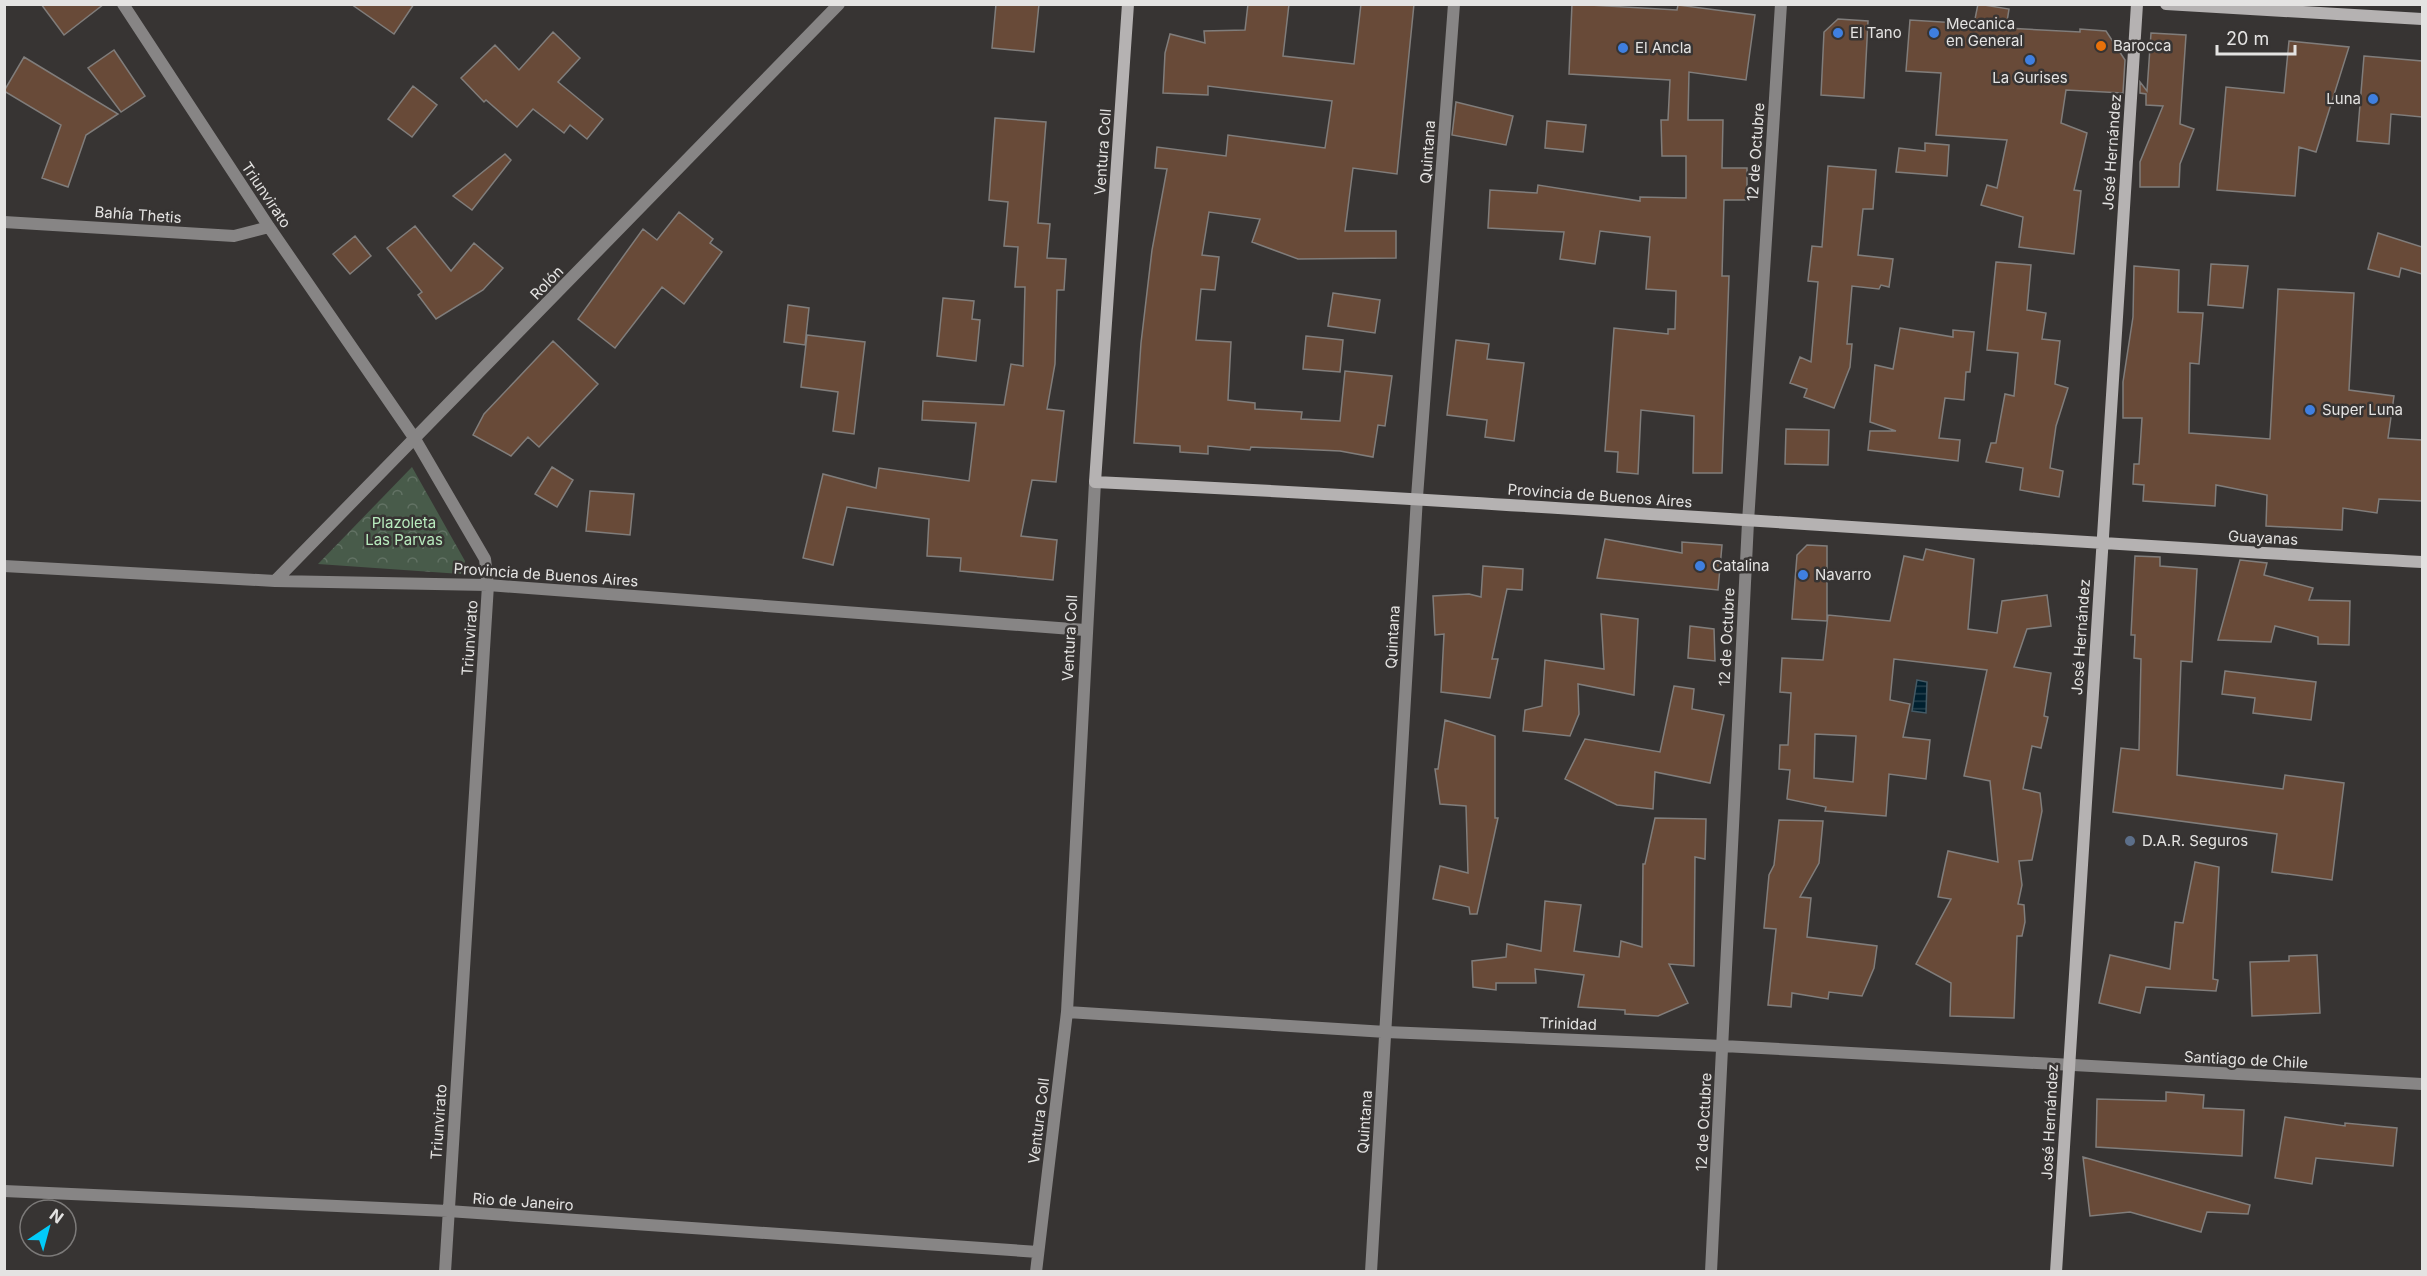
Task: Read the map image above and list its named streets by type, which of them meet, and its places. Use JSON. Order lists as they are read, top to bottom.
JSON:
{
  "streets": {
    "street": [
      "Ventura Coll",
      "Quintana",
      "12 de Octubre",
      "José Hernández",
      "Triunvirato",
      "Bahía Thetis",
      "Rolón",
      "Provincia de Buenos Aires",
      "Guayanas",
      "Trinidad",
      "Santiago de Chile",
      "Rio de Janeiro"
    ]
  },
  "crossings": [
    ["Ventura Coll", "Provincia de Buenos Aires"],
    ["Ventura Coll", "Trinidad"],
    ["Ventura Coll", "Rio de Janeiro"],
    ["Quintana", "Provincia de Buenos Aires"],
    ["Quintana", "Trinidad"],
    ["12 de Octubre", "Provincia de Buenos Aires"],
    ["12 de Octubre", "Trinidad"],
    ["José Hernández", "Provincia de Buenos Aires"],
    ["José Hernández", "Guayanas"],
    ["José Hernández", "Trinidad"],
    ["José Hernández", "Santiago de Chile"],
    ["Triunvirato", "Bahía Thetis"],
    ["Triunvirato", "Rolón"],
    ["Triunvirato", "Provincia de Buenos Aires"],
    ["Triunvirato", "Rio de Janeiro"],
    ["Rolón", "Provincia de Buenos Aires"],
    ["Provincia de Buenos Aires", "Guayanas"],
    ["Trinidad", "Santiago de Chile"]
  ],
  "parks": ["Plazoleta Las Parvas"],
  "places": [
    "El Tano",
    "Mecanica en General",
    "Barocca",
    "El Ancla",
    "La Gurises",
    "Luna",
    "Super Luna",
    "Catalina",
    "Navarro",
    "D.A.R. Seguros"
  ],
  "scale_bar": "20 m",
  "north": "top right"
}
